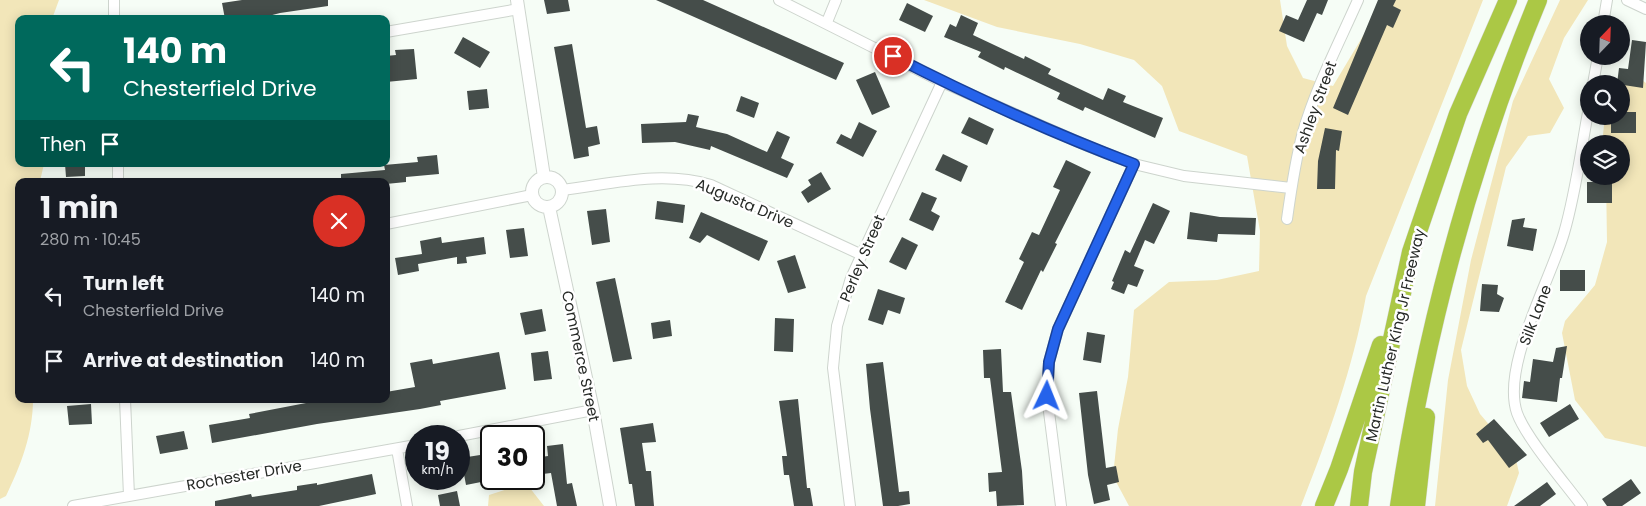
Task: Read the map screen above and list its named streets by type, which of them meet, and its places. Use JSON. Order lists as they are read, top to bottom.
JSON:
{
  "streets": {
    "highway": ["Martin Luther King Jr Freeway"],
    "street": [
      "Ashley Street",
      "Augusta Drive",
      "Perley Street",
      "Silk Lane",
      "Commerce Street",
      "Rochester Drive"
    ]
  },
  "crossings": [
    ["Augusta Drive", "Perley Street"],
    ["Augusta Drive", "Commerce Street"]
  ],
  "north": "top right",
  "page": {
    "turn": ["140 m", "Chesterfield Drive"],
    "then": "Then",
    "heading": ["1 min", "280 m · 10:45"],
    "list": [
      {
        "name": "Turn left",
        "note": "Chesterfield Drive",
        "value": "140 m"
      },
      {
        "name": "Arrive at destination",
        "value": "140 m"
      }
    ],
    "speed": "19 km/h",
    "limit": "30"
  }
}
